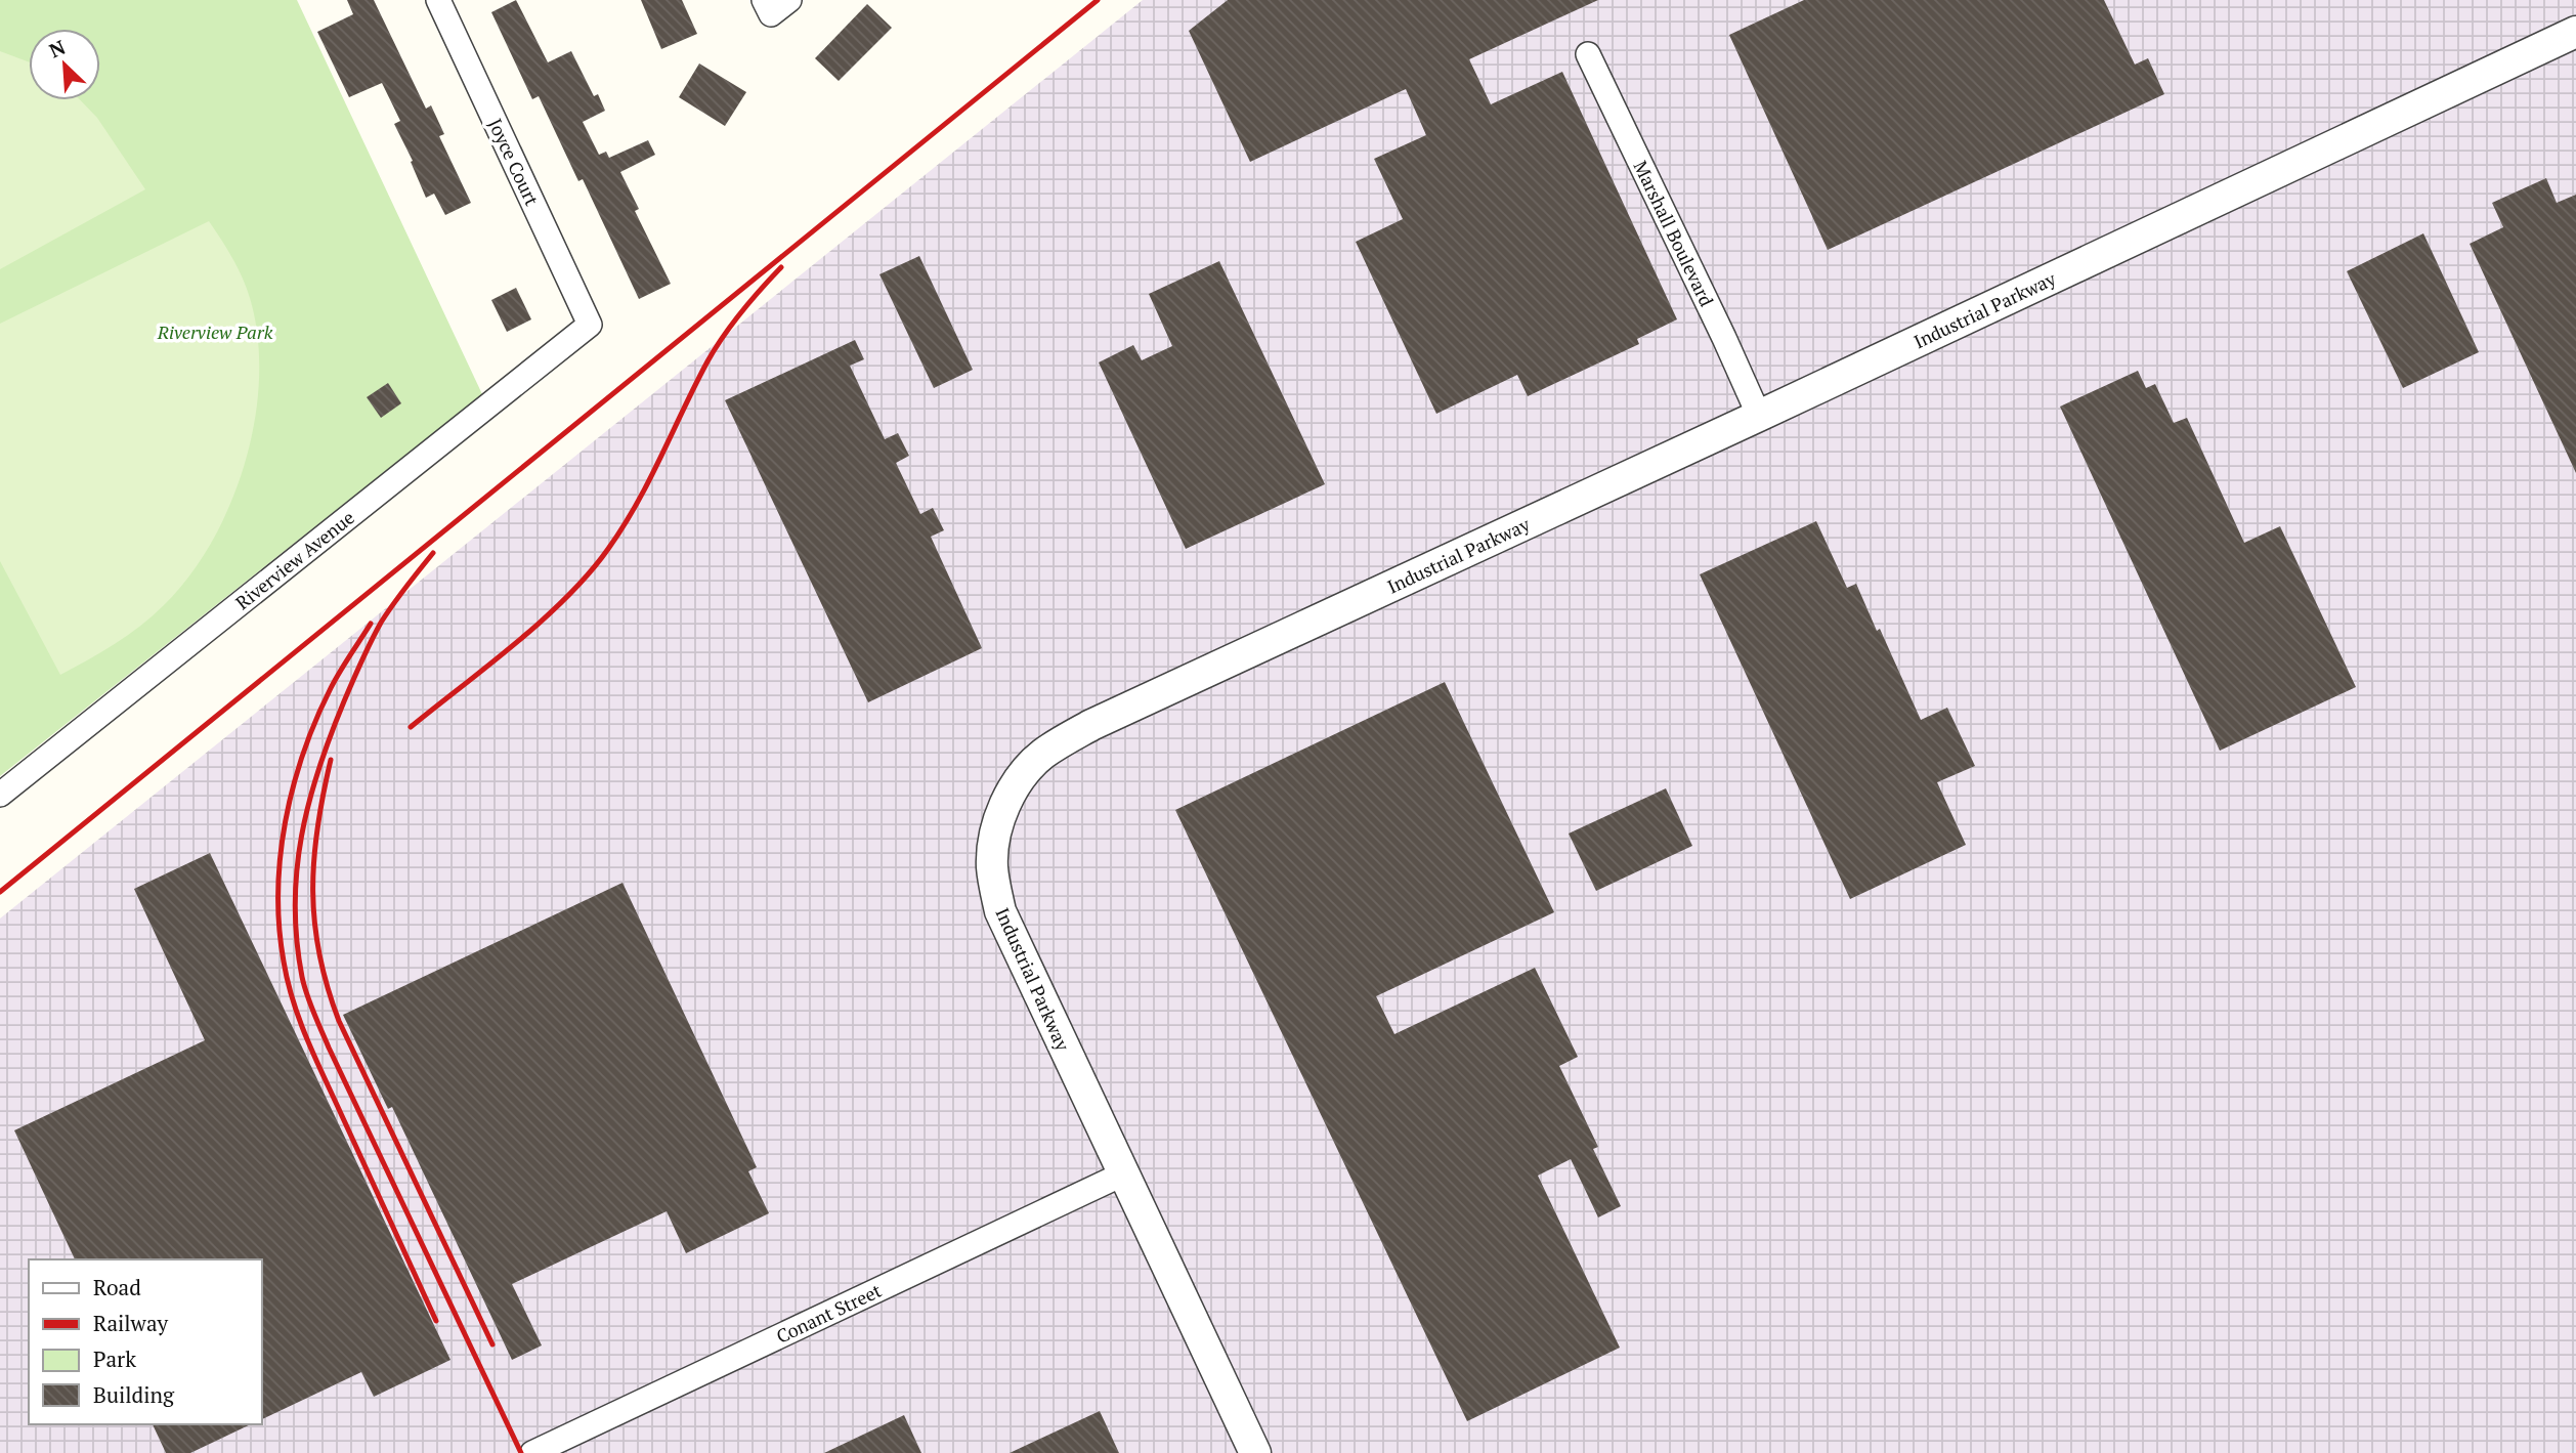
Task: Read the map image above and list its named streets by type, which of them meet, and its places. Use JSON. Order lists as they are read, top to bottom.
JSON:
{
  "streets": {
    "street": [
      "Joyce Court",
      "Marshall Boulevard",
      "Industrial Parkway",
      "Riverview Avenue",
      "Conant Street"
    ]
  },
  "crossings": [
    ["Joyce Court", "Riverview Avenue"],
    ["Marshall Boulevard", "Industrial Parkway"],
    ["Industrial Parkway", "Conant Street"]
  ],
  "parks": ["Riverview Park"],
  "legend": [
    "Road",
    "Railway",
    "Park",
    "Building"
  ],
  "north": "top left"
}
